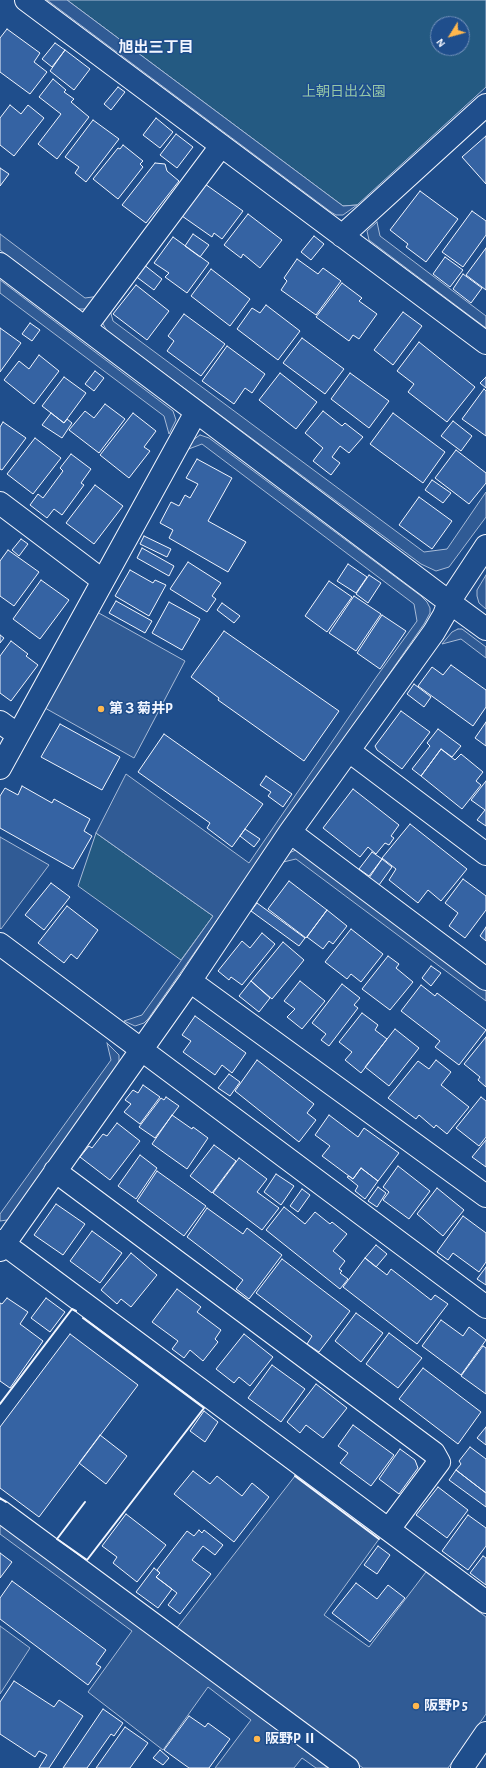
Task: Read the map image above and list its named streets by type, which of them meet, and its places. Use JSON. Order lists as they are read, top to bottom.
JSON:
{
  "districts": ["旭出三丁目"],
  "parks": ["上朝日出公園"],
  "places": ["第３菊井P", "阪野P 5", "阪野P Ⅱ"],
  "north": "bottom left"
}
